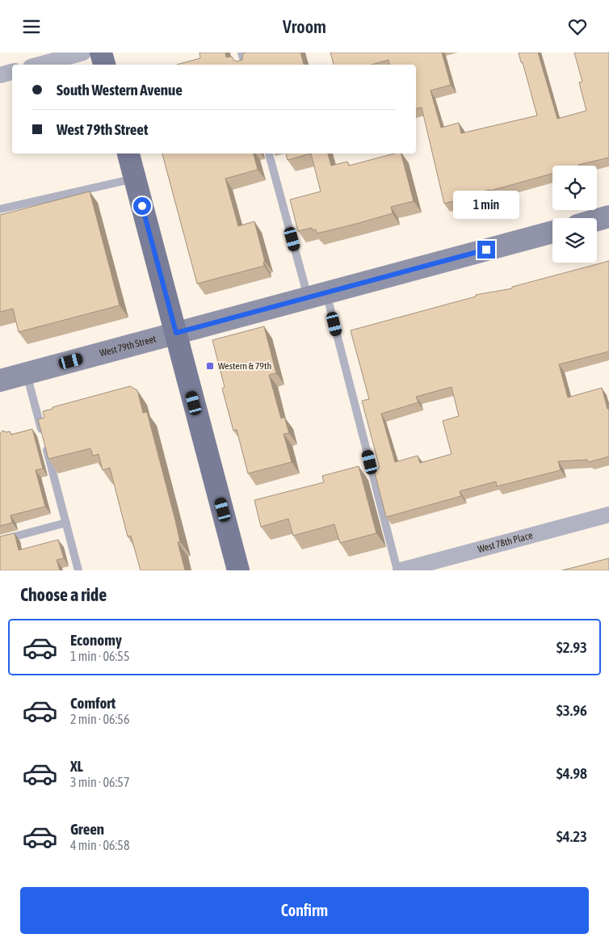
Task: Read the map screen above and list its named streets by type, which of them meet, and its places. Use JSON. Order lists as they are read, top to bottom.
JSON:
{
  "streets": {
    "street": ["West 79th Street", "West 78th Place"]
  },
  "places": {
    "transit": ["Western & 79th"]
  },
  "page": {
    "header": "Vroom",
    "banner": ["South Western Avenue", "West 79th Street"],
    "bubble": "1 min",
    "heading": "Choose a ride",
    "list": [
      {
        "name": "Economy",
        "note": "1 min · 06:55",
        "value": "$2.93"
      },
      {
        "name": "Comfort",
        "note": "2 min · 06:56",
        "value": "$3.96"
      },
      {
        "name": "XL",
        "note": "3 min · 06:57",
        "value": "$4.98"
      },
      {
        "name": "Green",
        "note": "4 min · 06:58",
        "value": "$4.23"
      }
    ],
    "buttons": "Confirm"
  }
}
